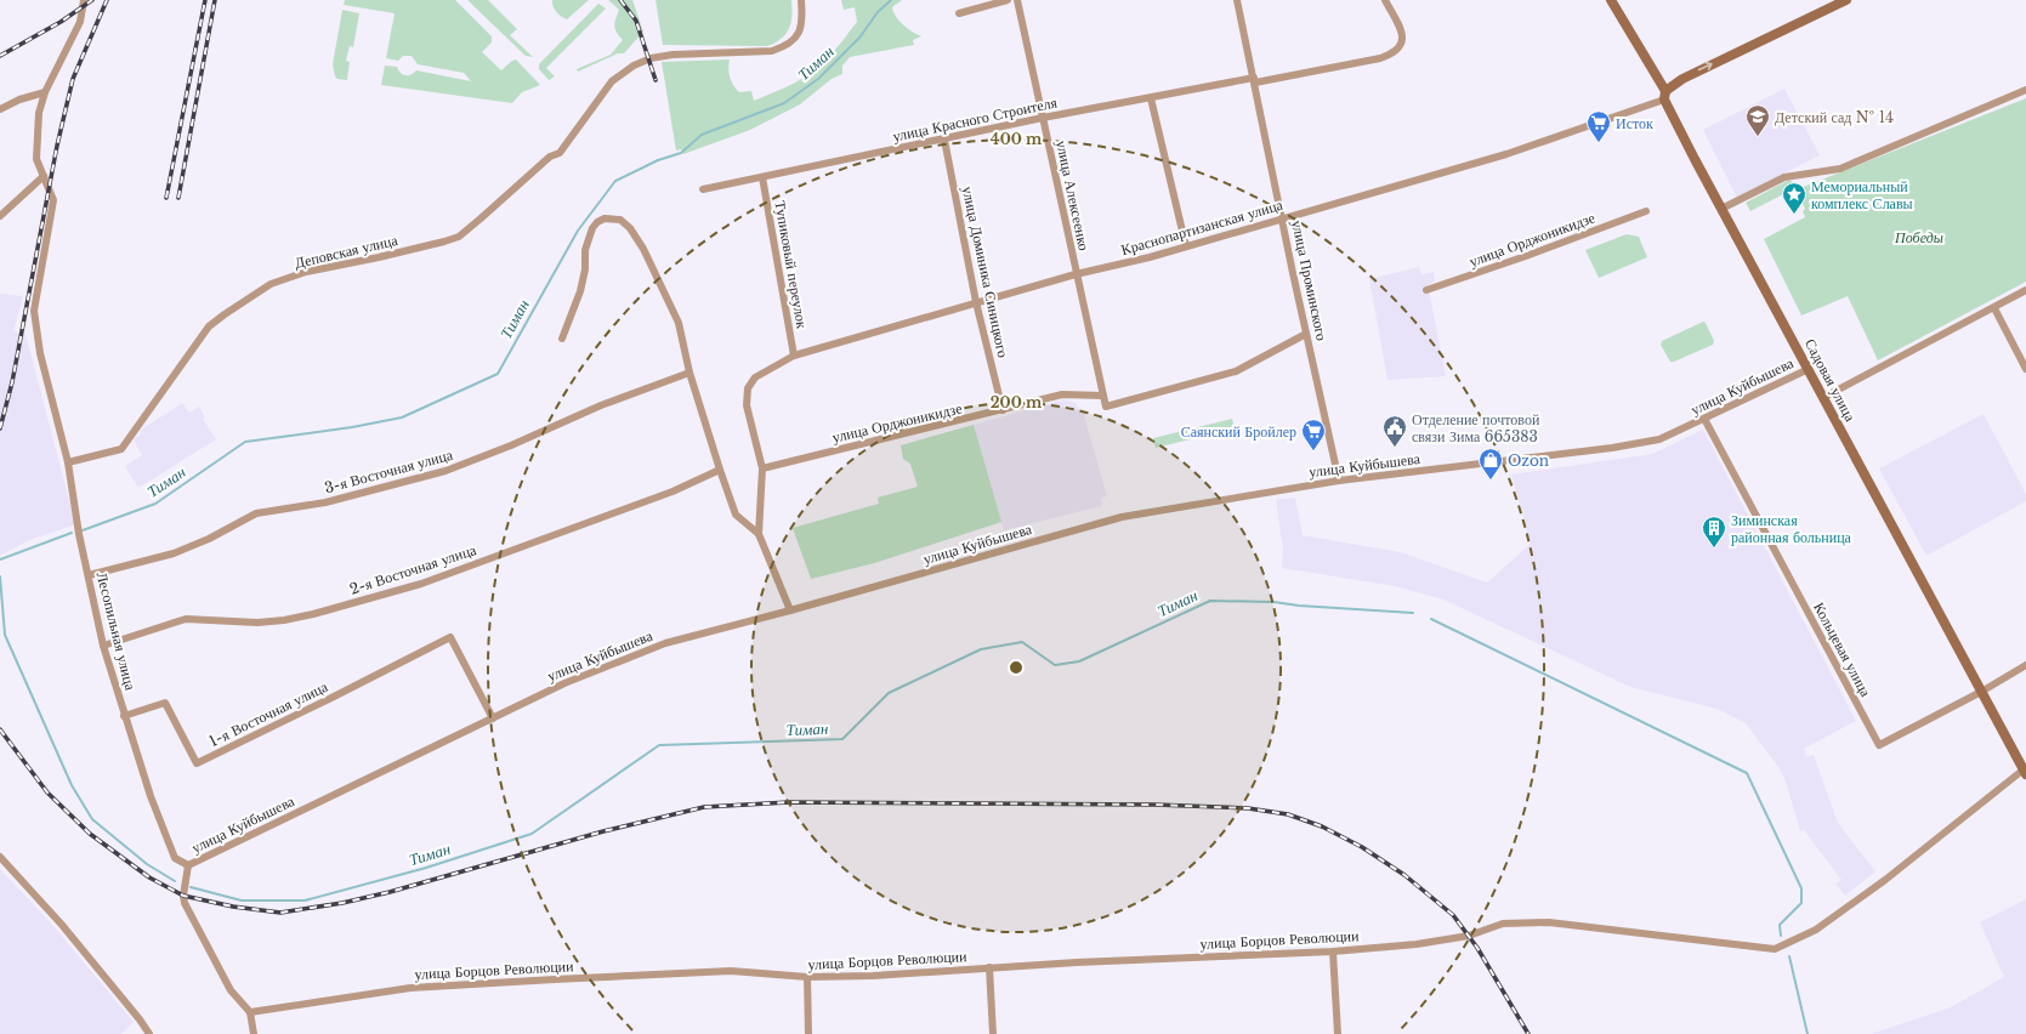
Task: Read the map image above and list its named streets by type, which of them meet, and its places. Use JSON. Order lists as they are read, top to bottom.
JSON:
{
  "streets": {
    "street": [
      "улица Красного Строителя",
      "улица Алексеенко",
      "Краснопартизанская улица",
      "улица Орджоникидзе",
      "Деповская улица",
      "Тупиковый переулок",
      "улица Доминика Синицкого",
      "улица Проминского",
      "Садовая улица",
      "улица Куйбышева",
      "3-я Восточная улица",
      "2-я Восточная улица",
      "Лесопильная улица",
      "Кольцевая улица",
      "1-я Восточная улица",
      "улица Борцов Революции"
    ]
  },
  "crossings": [
    ["улица Красного Строителя", "улица Алексеенко"],
    ["улица Красного Строителя", "Тупиковый переулок"],
    ["улица Красного Строителя", "улица Доминика Синицкого"],
    ["улица Красного Строителя", "улица Проминского"],
    ["улица Алексеенко", "Краснопартизанская улица"],
    ["улица Алексеенко", "улица Орджоникидзе"],
    ["Краснопартизанская улица", "улица Орджоникидзе"],
    ["Краснопартизанская улица", "Тупиковый переулок"],
    ["Краснопартизанская улица", "улица Доминика Синицкого"],
    ["Краснопартизанская улица", "улица Проминского"],
    ["Краснопартизанская улица", "Садовая улица"],
    ["улица Орджоникидзе", "улица Доминика Синицкого"],
    ["Деповская улица", "Лесопильная улица"],
    ["улица Проминского", "улица Куйбышева"],
    ["Садовая улица", "улица Куйбышева"],
    ["Садовая улица", "Кольцевая улица"],
    ["Садовая улица", "улица Борцов Революции"],
    ["улица Куйбышева", "Лесопильная улица"],
    ["улица Куйбышева", "Кольцевая улица"],
    ["улица Куйбышева", "1-я Восточная улица"],
    ["3-я Восточная улица", "Лесопильная улица"],
    ["2-я Восточная улица", "Лесопильная улица"],
    ["Лесопильная улица", "1-я Восточная улица"]
  ],
  "water": ["Тиман"],
  "parks": ["Победы"],
  "places": {
    "school or university": ["Детский сад № 14"],
    "supermarket": ["Исток", "Саянский Бройлер"],
    "place": ["Мемориальный комплекс Славы"],
    "public building": ["Отделение почтовой связи Зима 665383"],
    "shop": ["Ozon"],
    "building": ["Зиминская районная больница"]
  },
  "rings": ["400 m", "200 m"]
}
